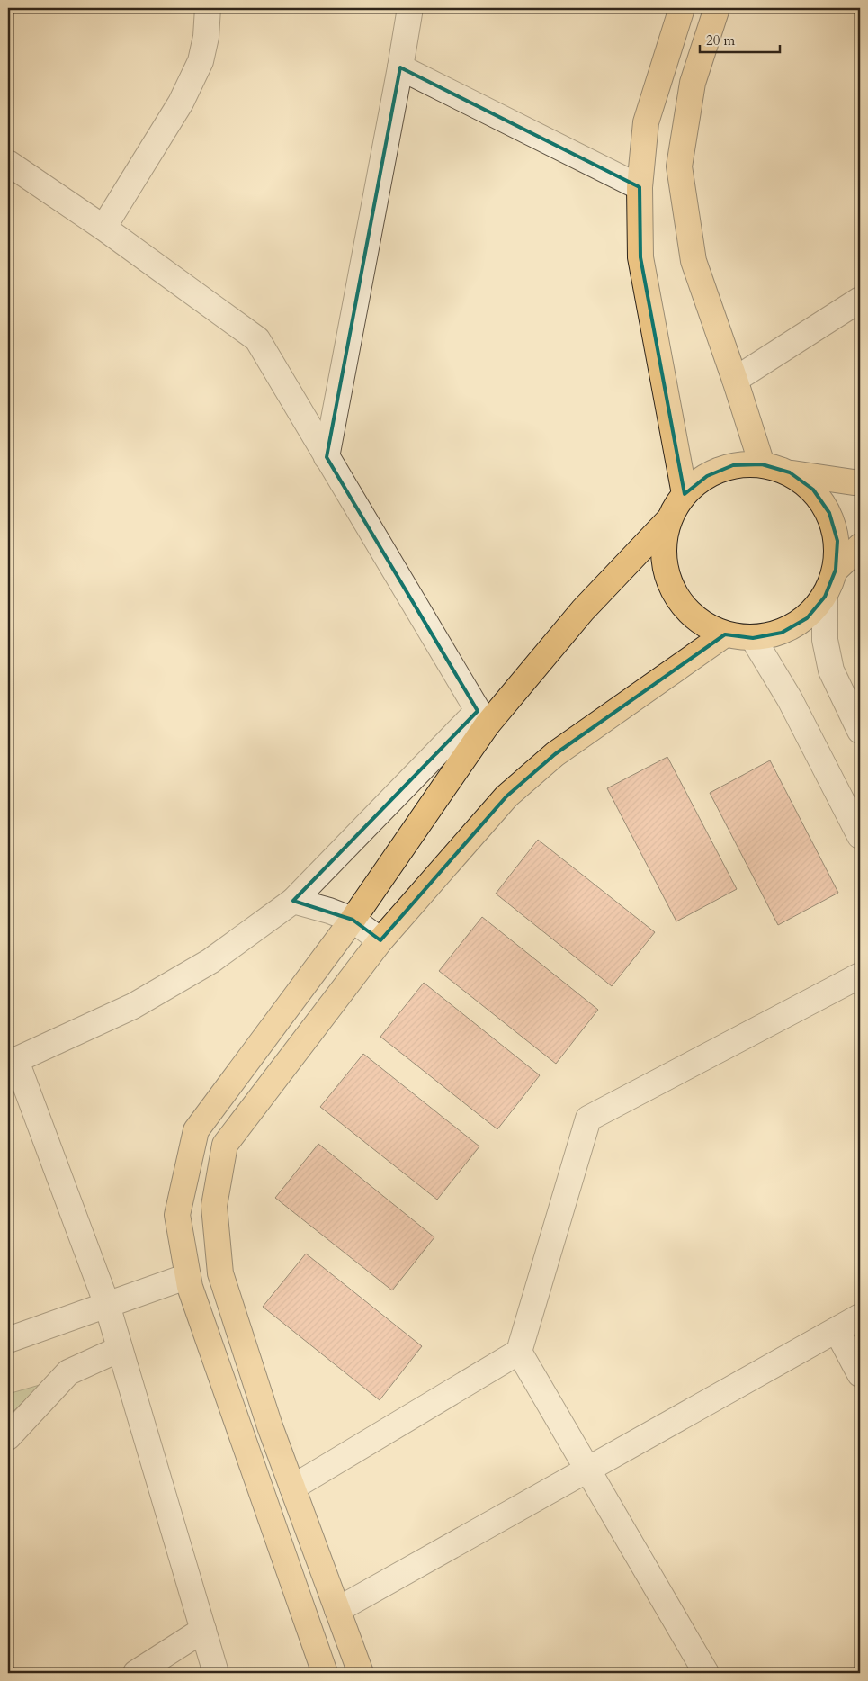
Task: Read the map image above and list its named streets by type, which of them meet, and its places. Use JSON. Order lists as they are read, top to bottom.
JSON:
{
  "scale_bar": "20 m"
}
